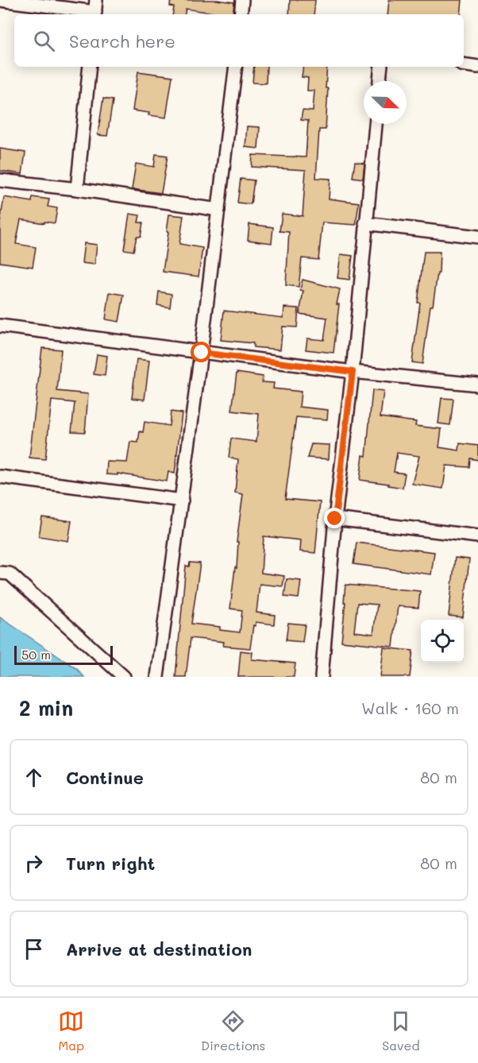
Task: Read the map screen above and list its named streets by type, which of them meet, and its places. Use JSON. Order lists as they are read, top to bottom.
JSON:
{
  "scale_bar": "50 m",
  "north": "bottom right",
  "page": {
    "search": "Search here",
    "scale": "50 m",
    "heading": ["2 min", "Walk · 160 m"],
    "list": [
      ["Continue", "80 m"],
      ["Turn right", "80 m"],
      "Arrive at destination"
    ],
    "nav": ["Map", "Directions", "Saved"]
  }
}
